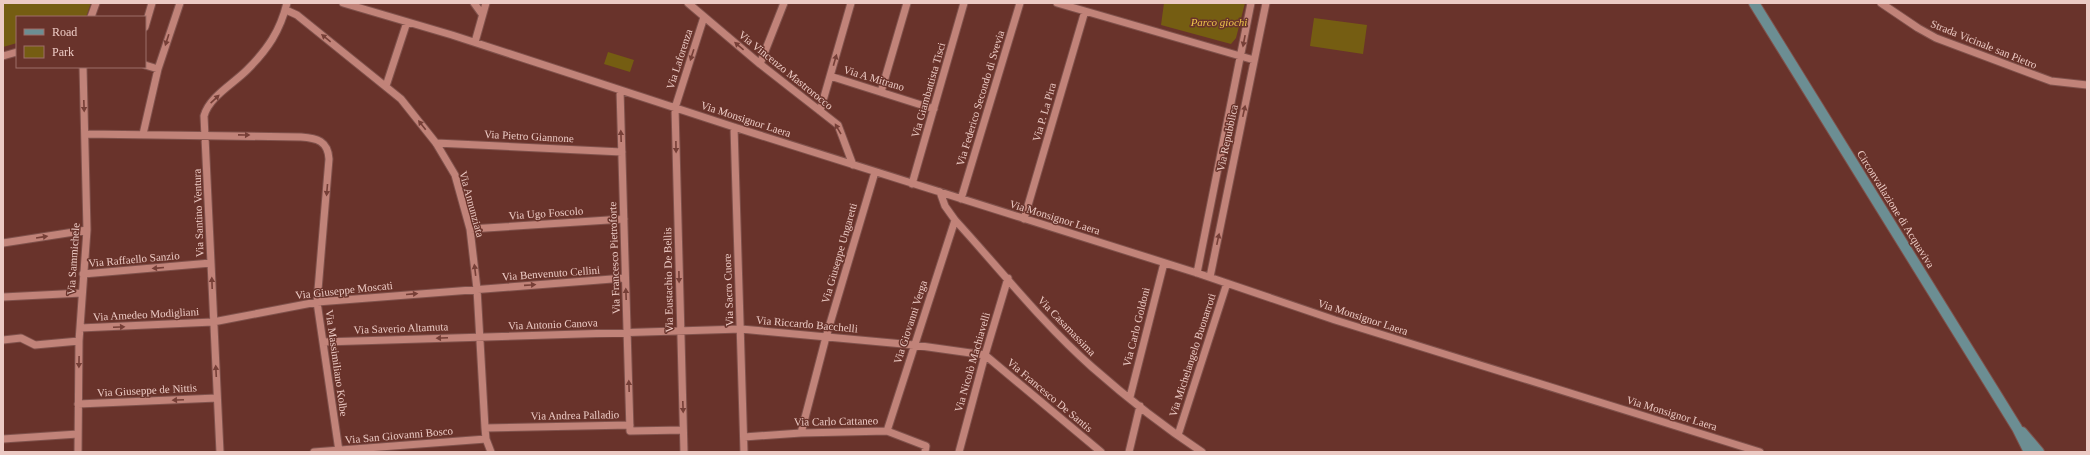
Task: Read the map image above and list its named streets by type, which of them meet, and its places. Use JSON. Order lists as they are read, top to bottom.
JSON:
{
  "streets": {
    "main road": ["Circonvallazione di Acquaviva"],
    "street": [
      "Strada Vicinale san Pietro",
      "Via Laforenza",
      "Via Vincenzo Mastrorocco",
      "Via A Mitrano",
      "Via Giambattista Tisci",
      "Via Federico Secondo di Svevia",
      "Via P. La Pira",
      "Via Monsignor Laera",
      "Via Pietro Giannone",
      "Via Repubblica",
      "Via Annunziata",
      "Via Santino Ventura",
      "Via Ugo Foscolo",
      "Via Giuseppe Ungaretti",
      "Via Francesco Pietroforte",
      "Via Sammichele",
      "Via Raffaello Sanzio",
      "Via Benvenuto Cellini",
      "Via Eustachio De Bellis",
      "Via Giuseppe Moscati",
      "Via Sacro Cuore",
      "Via Amedeo Modigliani",
      "Via Giovanni Verga",
      "Via Antonio Canova",
      "Via Riccardo Bacchelli",
      "Via Casamassima",
      "Via Carlo Goldoni",
      "Via Saverio Altamuta",
      "Via Michelangelo Buonarroti",
      "Via Nicolò Machiavelli",
      "Via Massimiliano Kolbe",
      "Via Giuseppe de Nittis",
      "Via Francesco De Santis",
      "Via Andrea Palladio",
      "Via Carlo Cattaneo",
      "Via San Giovanni Bosco"
    ]
  },
  "crossings": [
    ["Via Laforenza", "Via Vincenzo Mastrorocco"],
    ["Via Laforenza", "Via Monsignor Laera"],
    ["Via Laforenza", "Via Eustachio De Bellis"],
    ["Via Vincenzo Mastrorocco", "Via Monsignor Laera"],
    ["Via A Mitrano", "Via Giambattista Tisci"],
    ["Via Giambattista Tisci", "Via Monsignor Laera"],
    ["Via Federico Secondo di Svevia", "Via Monsignor Laera"],
    ["Via P. La Pira", "Via Monsignor Laera"],
    ["Via Monsignor Laera", "Via Repubblica"],
    ["Via Monsignor Laera", "Via Giuseppe Ungaretti"],
    ["Via Monsignor Laera", "Via Francesco Pietroforte"],
    ["Via Monsignor Laera", "Via Eustachio De Bellis"],
    ["Via Monsignor Laera", "Via Sacro Cuore"],
    ["Via Monsignor Laera", "Via Casamassima"],
    ["Via Monsignor Laera", "Via Carlo Goldoni"],
    ["Via Monsignor Laera", "Via Michelangelo Buonarroti"],
    ["Via Pietro Giannone", "Via Annunziata"],
    ["Via Pietro Giannone", "Via Francesco Pietroforte"],
    ["Via Annunziata", "Via Santino Ventura"],
    ["Via Annunziata", "Via Ugo Foscolo"],
    ["Via Annunziata", "Via Benvenuto Cellini"],
    ["Via Annunziata", "Via Giuseppe Moscati"],
    ["Via Annunziata", "Via Antonio Canova"],
    ["Via Annunziata", "Via Saverio Altamuta"],
    ["Via Annunziata", "Via Andrea Palladio"],
    ["Via Annunziata", "Via San Giovanni Bosco"],
    ["Via Santino Ventura", "Via Raffaello Sanzio"],
    ["Via Santino Ventura", "Via Giuseppe Moscati"],
    ["Via Santino Ventura", "Via Amedeo Modigliani"],
    ["Via Santino Ventura", "Via Massimiliano Kolbe"],
    ["Via Santino Ventura", "Via Giuseppe de Nittis"],
    ["Via Ugo Foscolo", "Via Francesco Pietroforte"],
    ["Via Giuseppe Ungaretti", "Via Riccardo Bacchelli"],
    ["Via Giuseppe Ungaretti", "Via Carlo Cattaneo"],
    ["Via Francesco Pietroforte", "Via Benvenuto Cellini"],
    ["Via Francesco Pietroforte", "Via Antonio Canova"],
    ["Via Francesco Pietroforte", "Via Riccardo Bacchelli"],
    ["Via Francesco Pietroforte", "Via Andrea Palladio"],
    ["Via Sammichele", "Via Raffaello Sanzio"],
    ["Via Sammichele", "Via Amedeo Modigliani"],
    ["Via Sammichele", "Via Massimiliano Kolbe"],
    ["Via Sammichele", "Via Giuseppe de Nittis"],
    ["Via Benvenuto Cellini", "Via Giuseppe Moscati"],
    ["Via Eustachio De Bellis", "Via Riccardo Bacchelli"],
    ["Via Eustachio De Bellis", "Via Andrea Palladio"],
    ["Via Giuseppe Moscati", "Via Amedeo Modigliani"],
    ["Via Giuseppe Moscati", "Via Massimiliano Kolbe"],
    ["Via Sacro Cuore", "Via Riccardo Bacchelli"],
    ["Via Sacro Cuore", "Via Carlo Cattaneo"],
    ["Via Giovanni Verga", "Via Riccardo Bacchelli"],
    ["Via Giovanni Verga", "Via Casamassima"],
    ["Via Giovanni Verga", "Via Carlo Cattaneo"],
    ["Via Antonio Canova", "Via Riccardo Bacchelli"],
    ["Via Antonio Canova", "Via Saverio Altamuta"],
    ["Via Riccardo Bacchelli", "Via Nicolò Machiavelli"],
    ["Via Riccardo Bacchelli", "Via Francesco De Santis"],
    ["Via Casamassima", "Via Carlo Goldoni"],
    ["Via Casamassima", "Via Michelangelo Buonarroti"],
    ["Via Casamassima", "Via Nicolò Machiavelli"],
    ["Via Saverio Altamuta", "Via Massimiliano Kolbe"],
    ["Via Nicolò Machiavelli", "Via Francesco De Santis"],
    ["Via Massimiliano Kolbe", "Via San Giovanni Bosco"]
  ],
  "one_way": [
    "Via Laforenza",
    "Via Vincenzo Mastrorocco",
    "Via Annunziata",
    "Via Santino Ventura",
    "Via Francesco Pietroforte",
    "Via Raffaello Sanzio",
    "Via Benvenuto Cellini",
    "Via Eustachio De Bellis",
    "Via Giuseppe Moscati",
    "Via Amedeo Modigliani",
    "Via Saverio Altamuta",
    "Via Giuseppe de Nittis"
  ],
  "parks": ["Parco giochi"],
  "legend": ["Road", "Park"]
}
